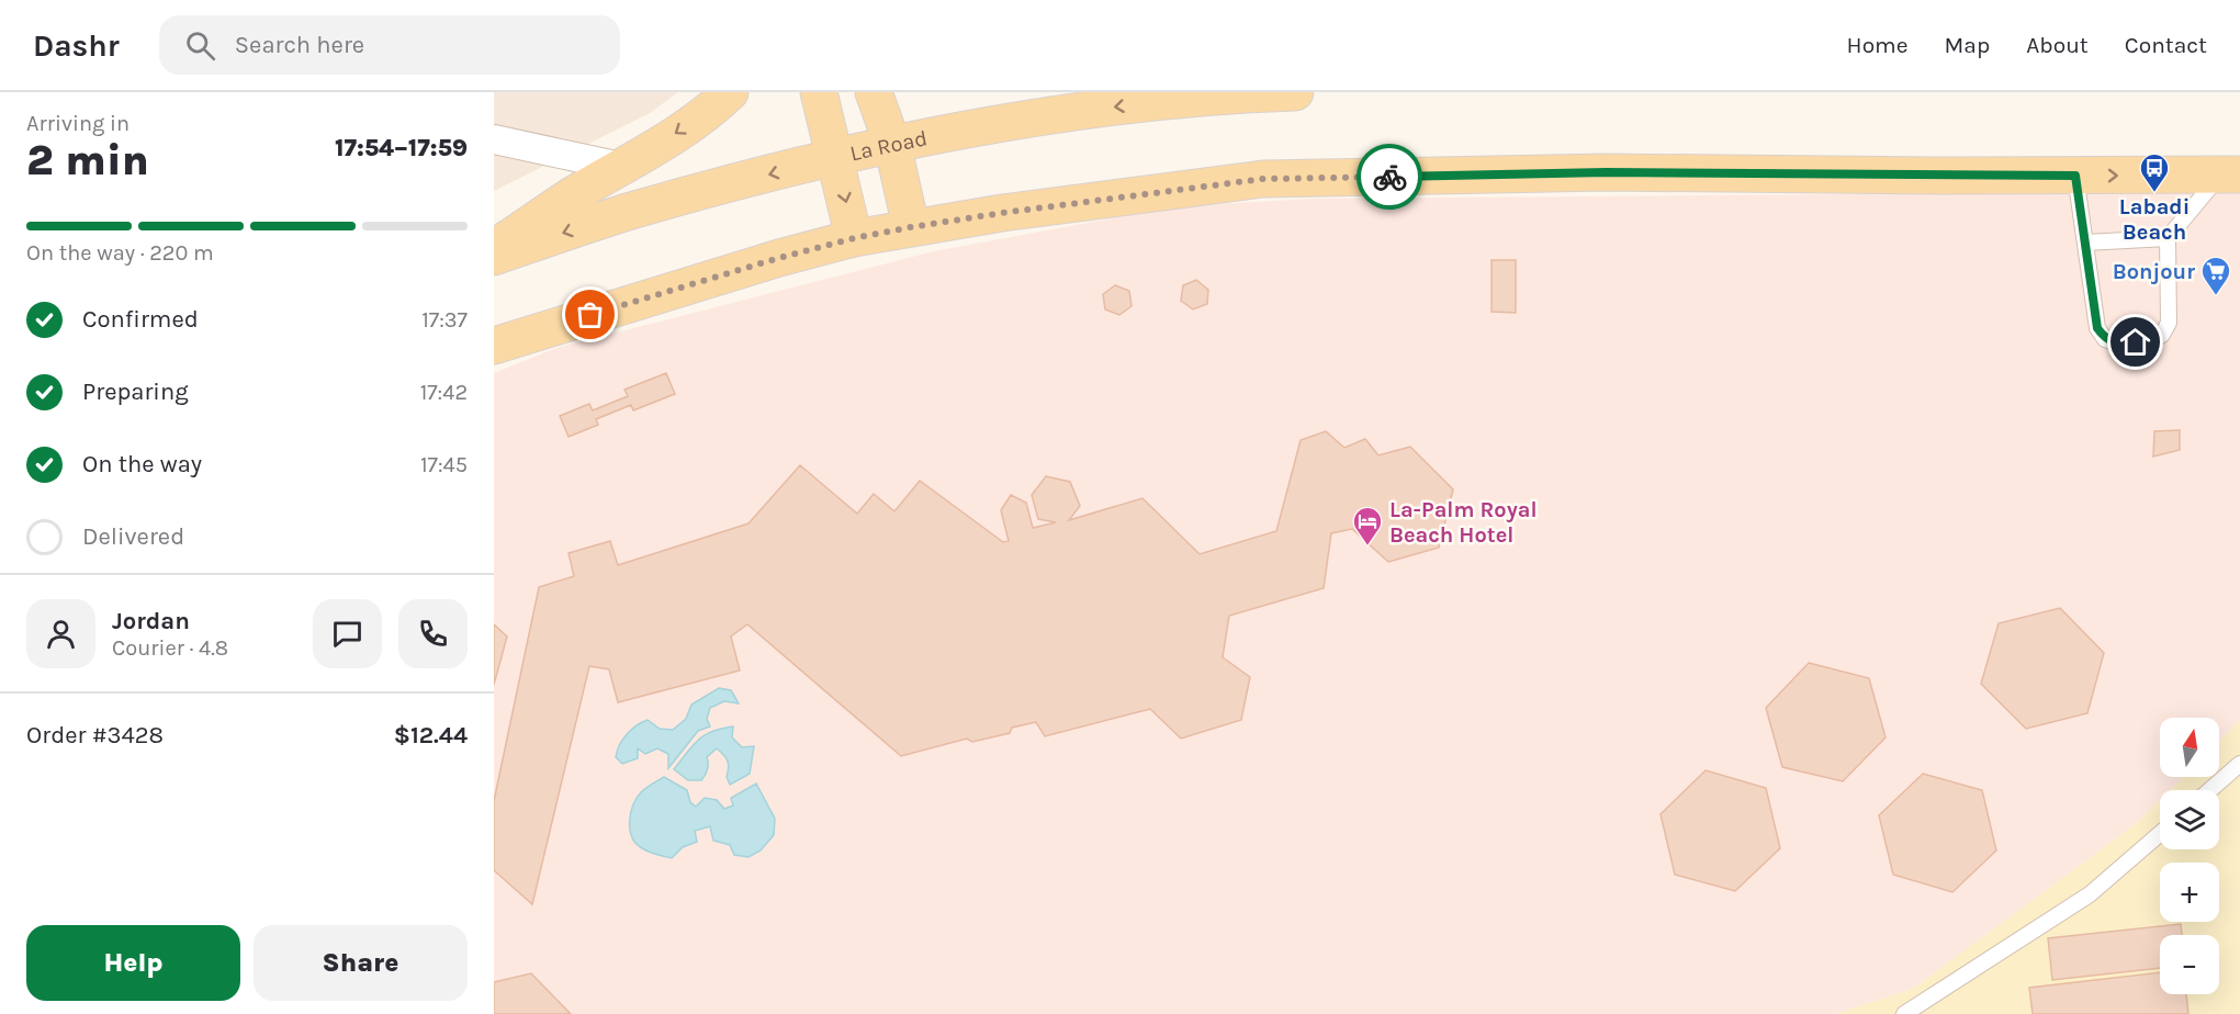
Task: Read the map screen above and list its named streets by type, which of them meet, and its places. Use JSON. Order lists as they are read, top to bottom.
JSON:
{
  "streets": {
    "main road": ["La Road"]
  },
  "places": {
    "bus stop": ["Labadi Beach"],
    "supermarket": ["Bonjour"],
    "hotel": ["La-Palm Royal Beach Hotel"]
  },
  "north": "top",
  "page": {
    "header": "Dashr",
    "search": "Search here",
    "nav": [
      "Home",
      "Map",
      "About",
      "Contact"
    ],
    "heading": ["2 min", "Arriving in", "17:54–17:59"],
    "panel": [
      "Jordan",
      "Courier · 4.8",
      "Order #3428",
      "$12.44"
    ],
    "bar": "On the way · 220 m",
    "list": [
      ["Confirmed", "17:37"],
      ["Preparing", "17:42"],
      ["On the way", "17:45"],
      "Delivered"
    ],
    "map_buttons": ["+", "−"],
    "buttons": ["Help", "Share"]
  }
}
